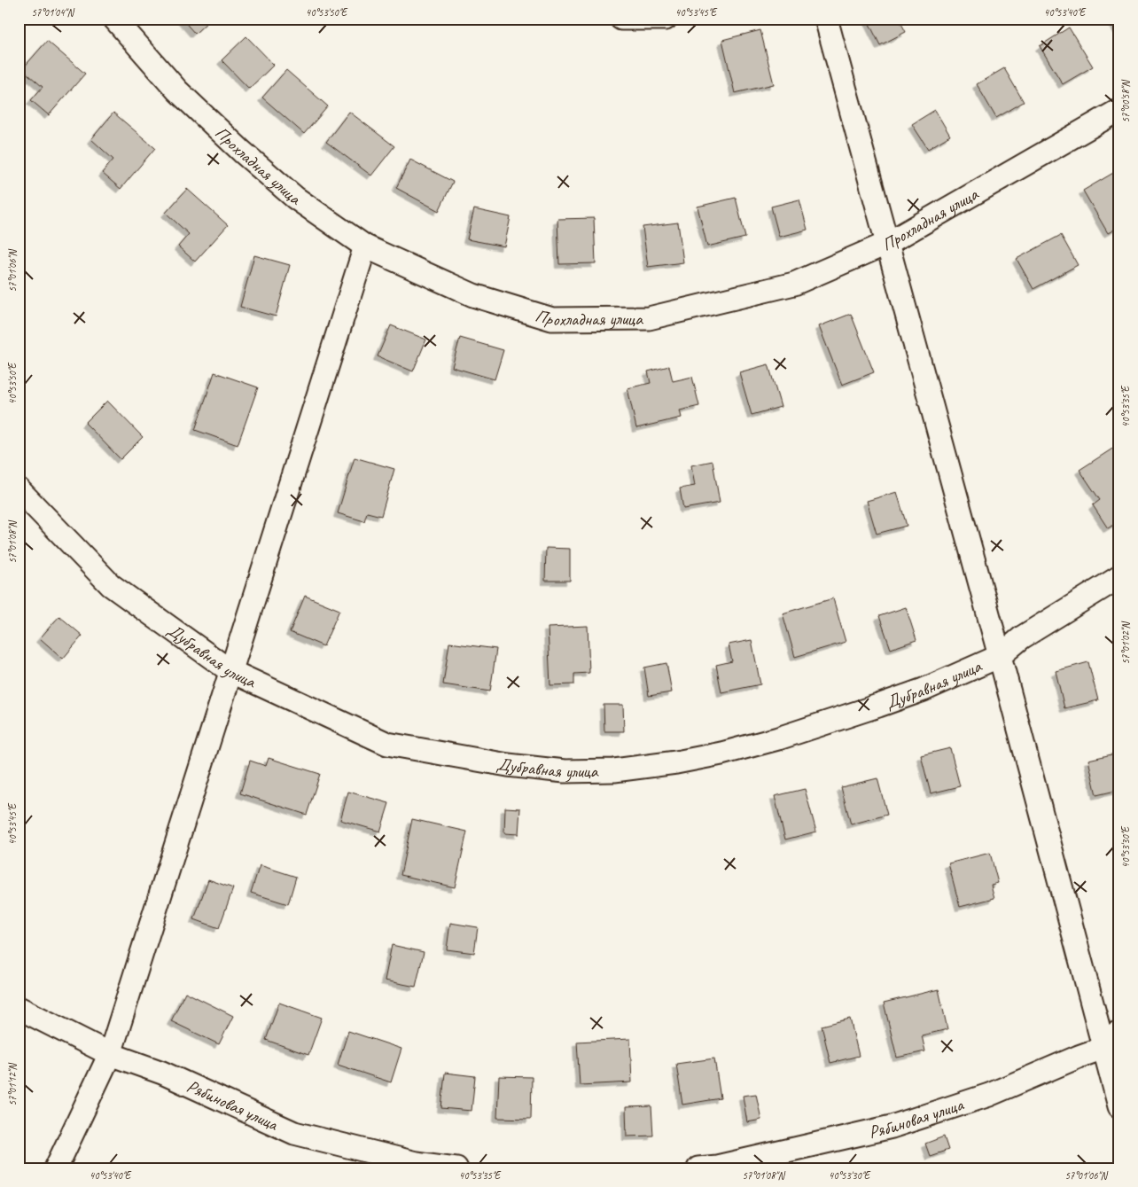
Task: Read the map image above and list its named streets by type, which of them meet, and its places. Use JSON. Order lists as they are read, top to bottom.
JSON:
{
  "streets": {
    "street": ["Прохладная улица", "Дубравная улица", "Рябиновая улица"]
  },
  "coordinates": [
    "57°01'04\"N",
    "40°53'50\"E",
    "40°53'45\"E",
    "40°53'40\"E",
    "57°00'58\"N",
    "57°01'06\"N",
    "40°53'35\"E",
    "57°01'08\"N",
    "57°01'02\"N",
    "40°53'30\"E",
    "57°01'12\"N"
  ]
}
